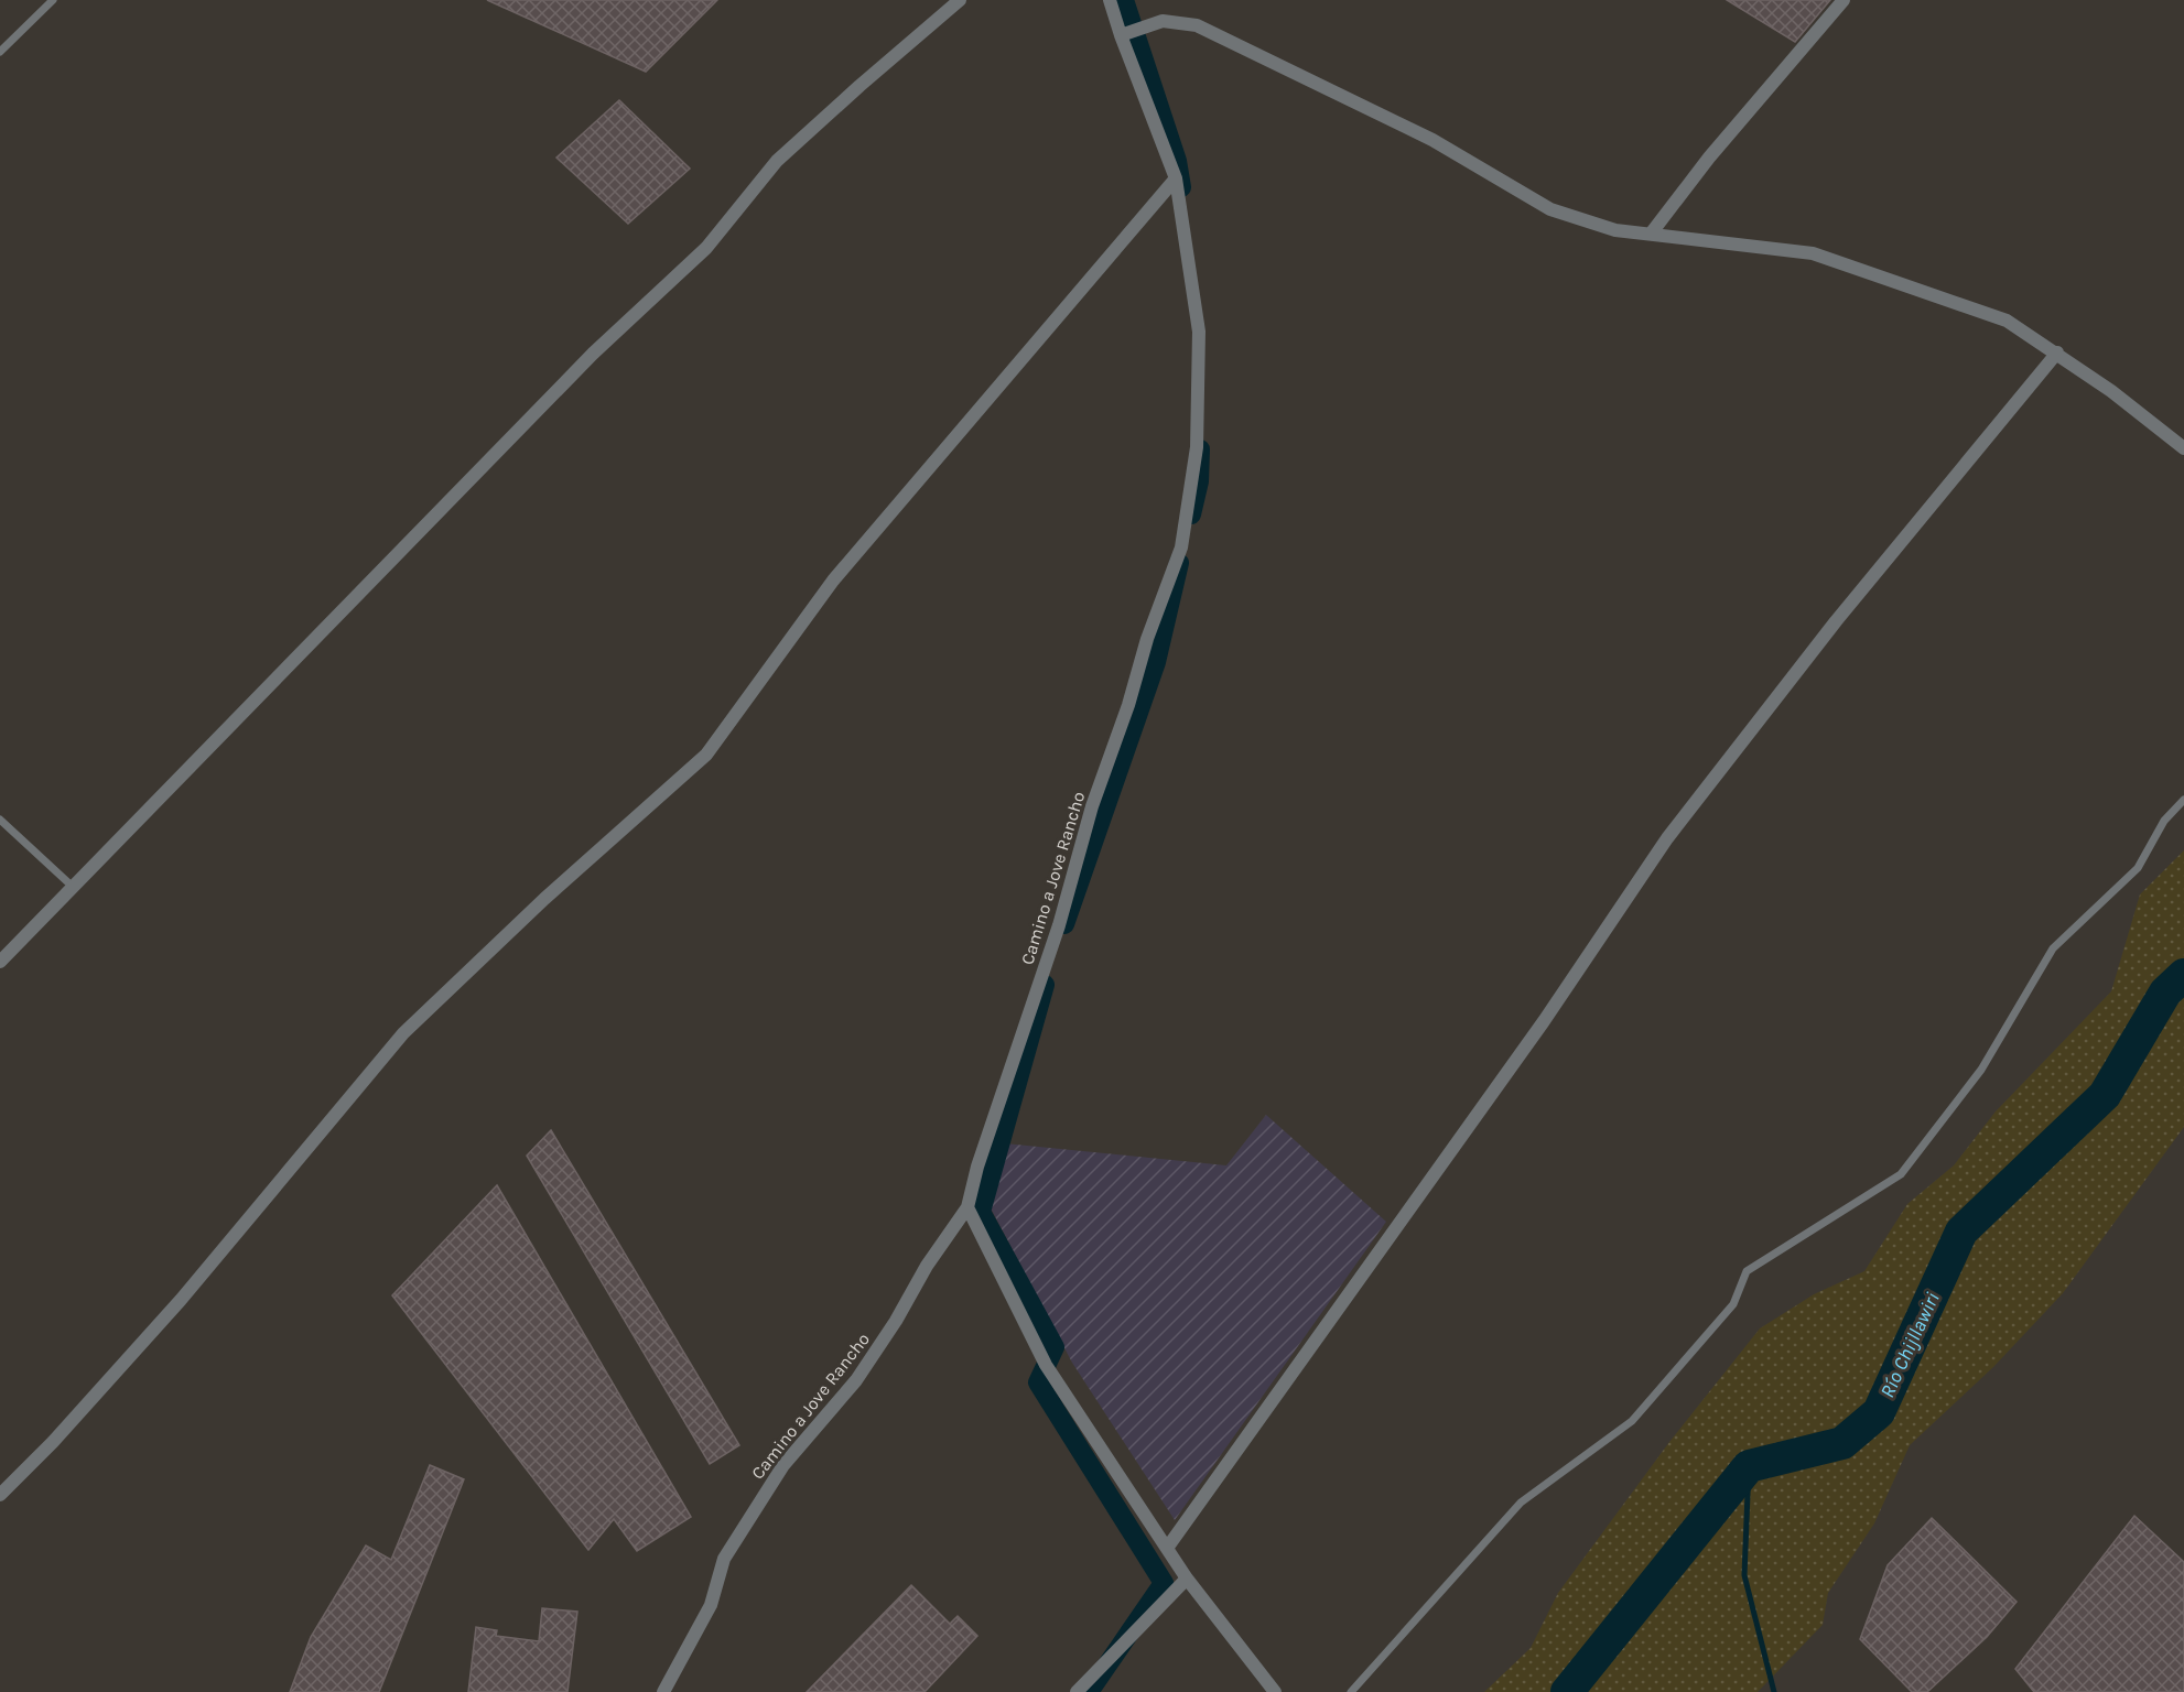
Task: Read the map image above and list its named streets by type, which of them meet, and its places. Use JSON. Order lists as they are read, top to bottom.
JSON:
{
  "streets": {
    "street": ["Camino a Jove Rancho"]
  },
  "water": ["Río Chijllawiri"]
}
